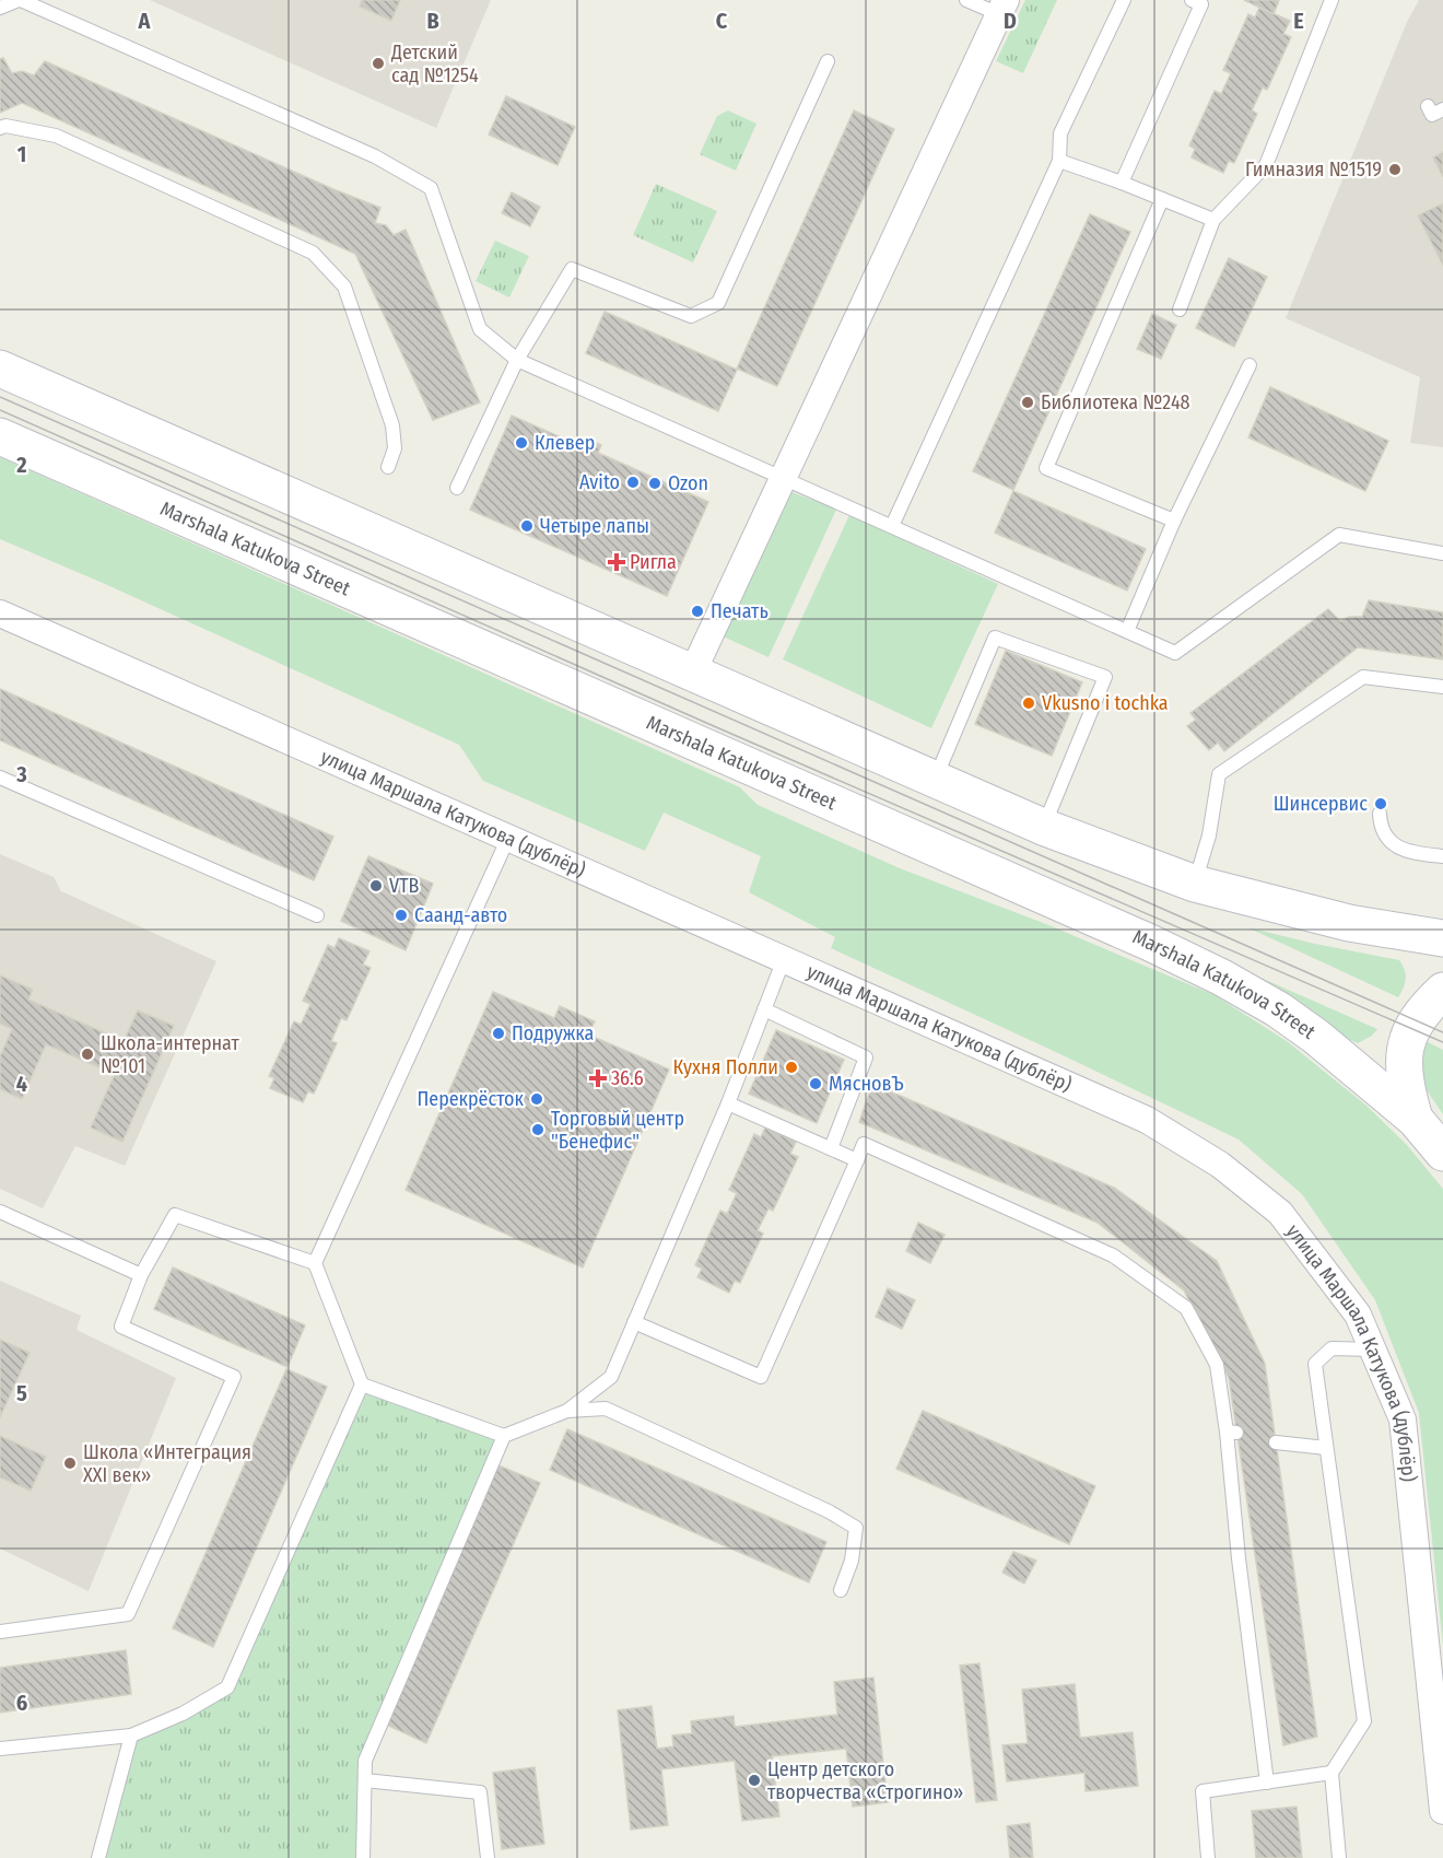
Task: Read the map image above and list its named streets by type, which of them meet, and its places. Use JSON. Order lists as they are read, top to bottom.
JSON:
{
  "streets": {
    "main road": ["Marshala Katukova Street"],
    "street": ["улица Маршала Катукова (дублёр)"]
  },
  "places": {
    "other": [
      "Детский сад №1254",
      "Гимназия №1519",
      "Библиотека №248",
      "Клевер",
      "Avito",
      "Ozon",
      "Четыре лапы",
      "Печать",
      "Vkusno i tochka",
      "Шинсервис",
      "VTB",
      "Саанд-авто",
      "Подружка",
      "Школа-интернат №101",
      "Кухня Полли",
      "МясновЪ",
      "Перекрёсток",
      "Торговый центр \"Бенефис\"",
      "Школа «Интеграция XXI век»",
      "Центр детского творчества «Строгино»"
    ],
    "health": ["Ригла", "36.6"]
  },
  "grid": {
    "columns": [
      "A",
      "B",
      "C",
      "D",
      "E"
    ],
    "rows": [
      "1",
      "2",
      "3",
      "4",
      "5",
      "6"
    ]
  }
}
